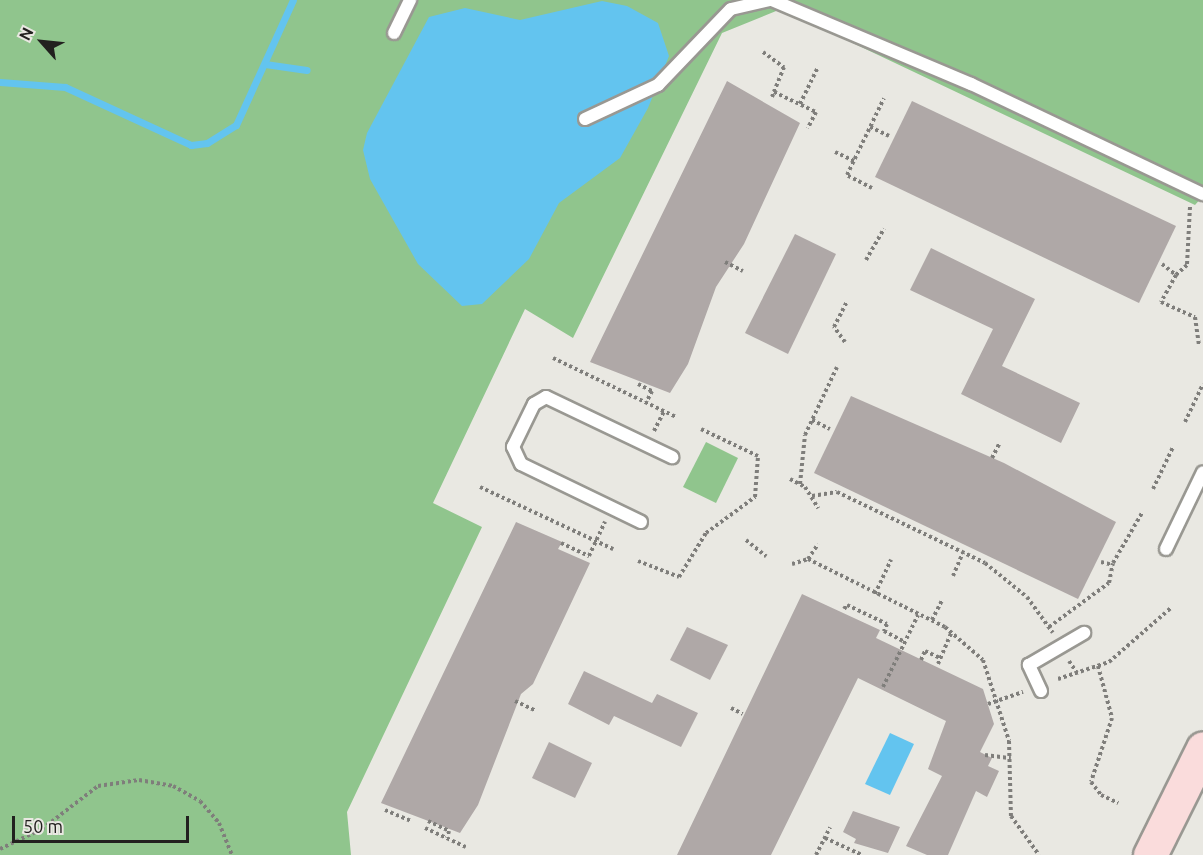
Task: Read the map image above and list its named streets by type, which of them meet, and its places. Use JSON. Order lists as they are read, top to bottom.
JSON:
{
  "scale_bar": "50 m",
  "north": "top left"
}
